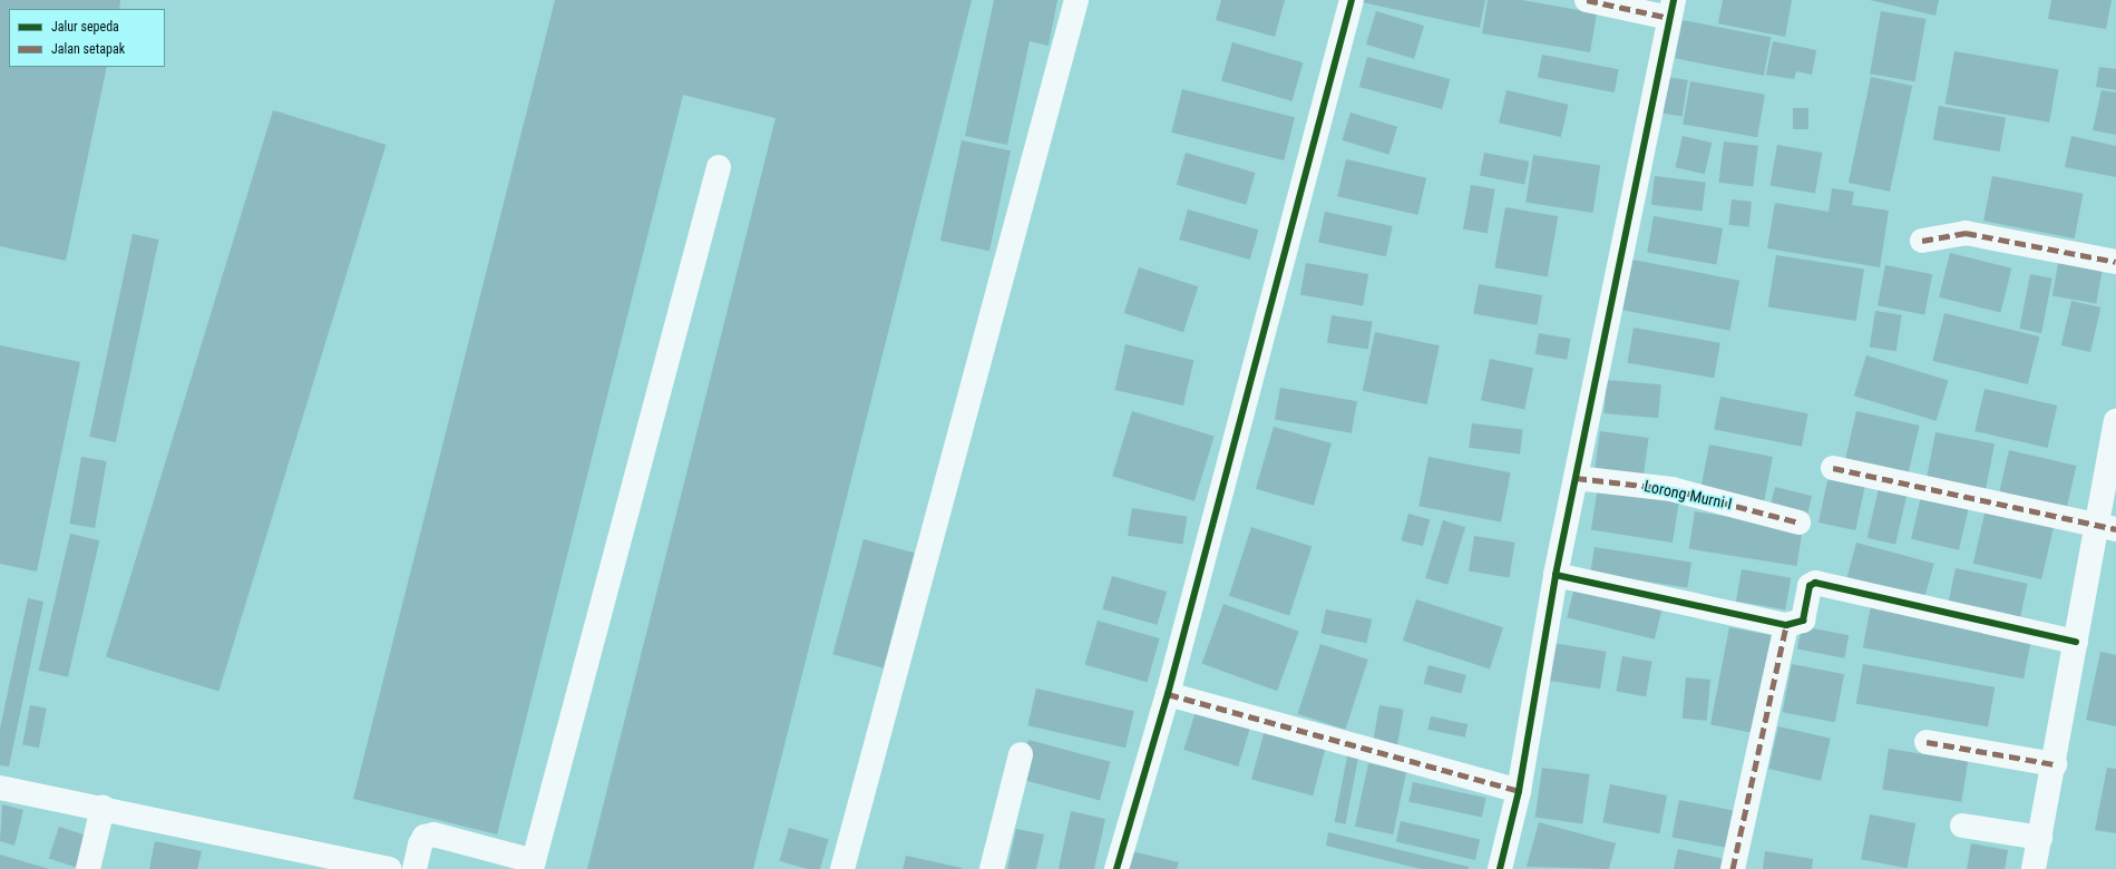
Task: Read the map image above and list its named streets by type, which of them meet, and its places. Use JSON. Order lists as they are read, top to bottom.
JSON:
{
  "streets": {
    "street": ["Lorong Murni I"]
  },
  "legend": ["Jalur sepeda", "Jalan setapak"]
}
